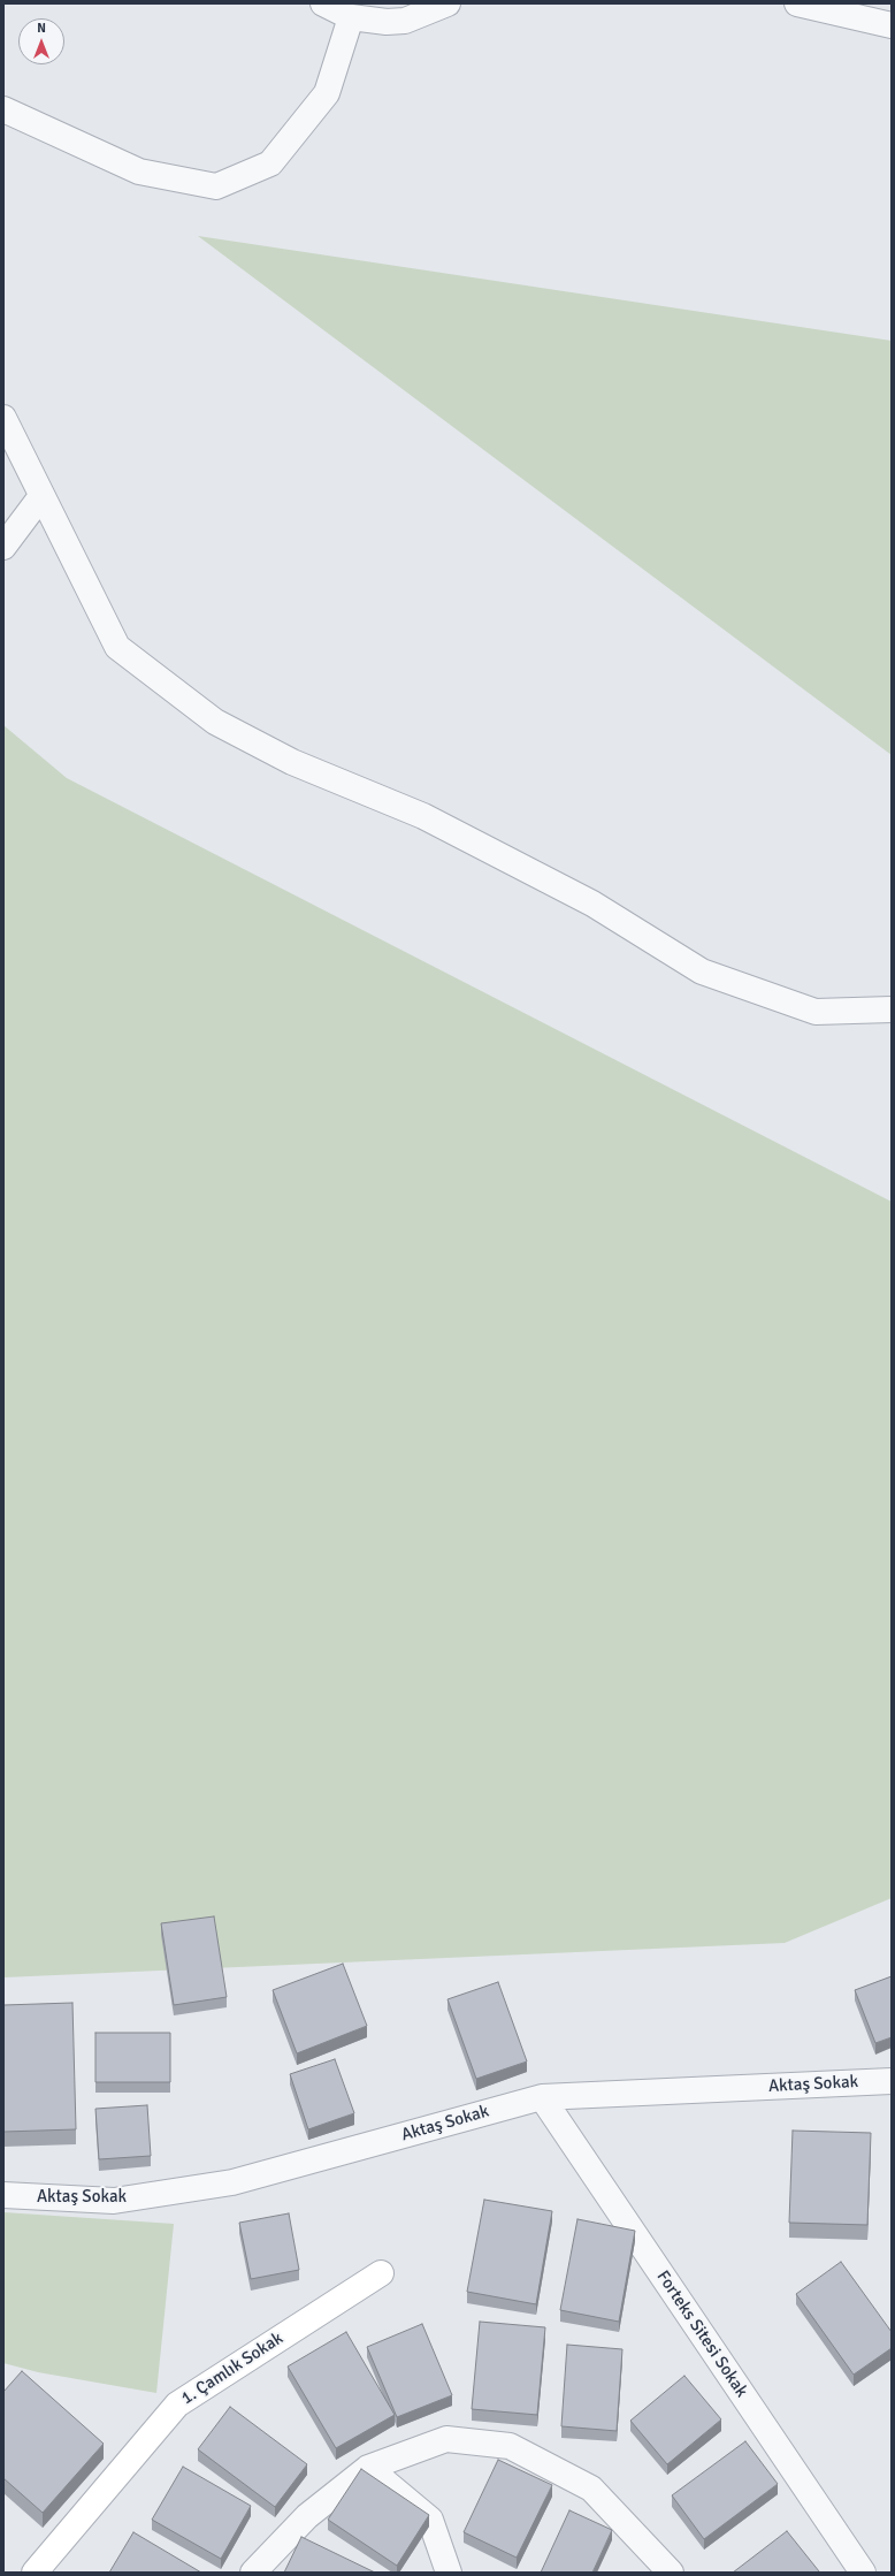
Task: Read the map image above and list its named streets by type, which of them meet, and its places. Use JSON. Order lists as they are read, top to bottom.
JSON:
{
  "streets": {
    "street": ["Aktaş Sokak", "Forteks Sitesi Sokak", "1. Çamlık Sokak"]
  },
  "crossings": [
    ["Aktaş Sokak", "Forteks Sitesi Sokak"]
  ],
  "north": "top"
}
